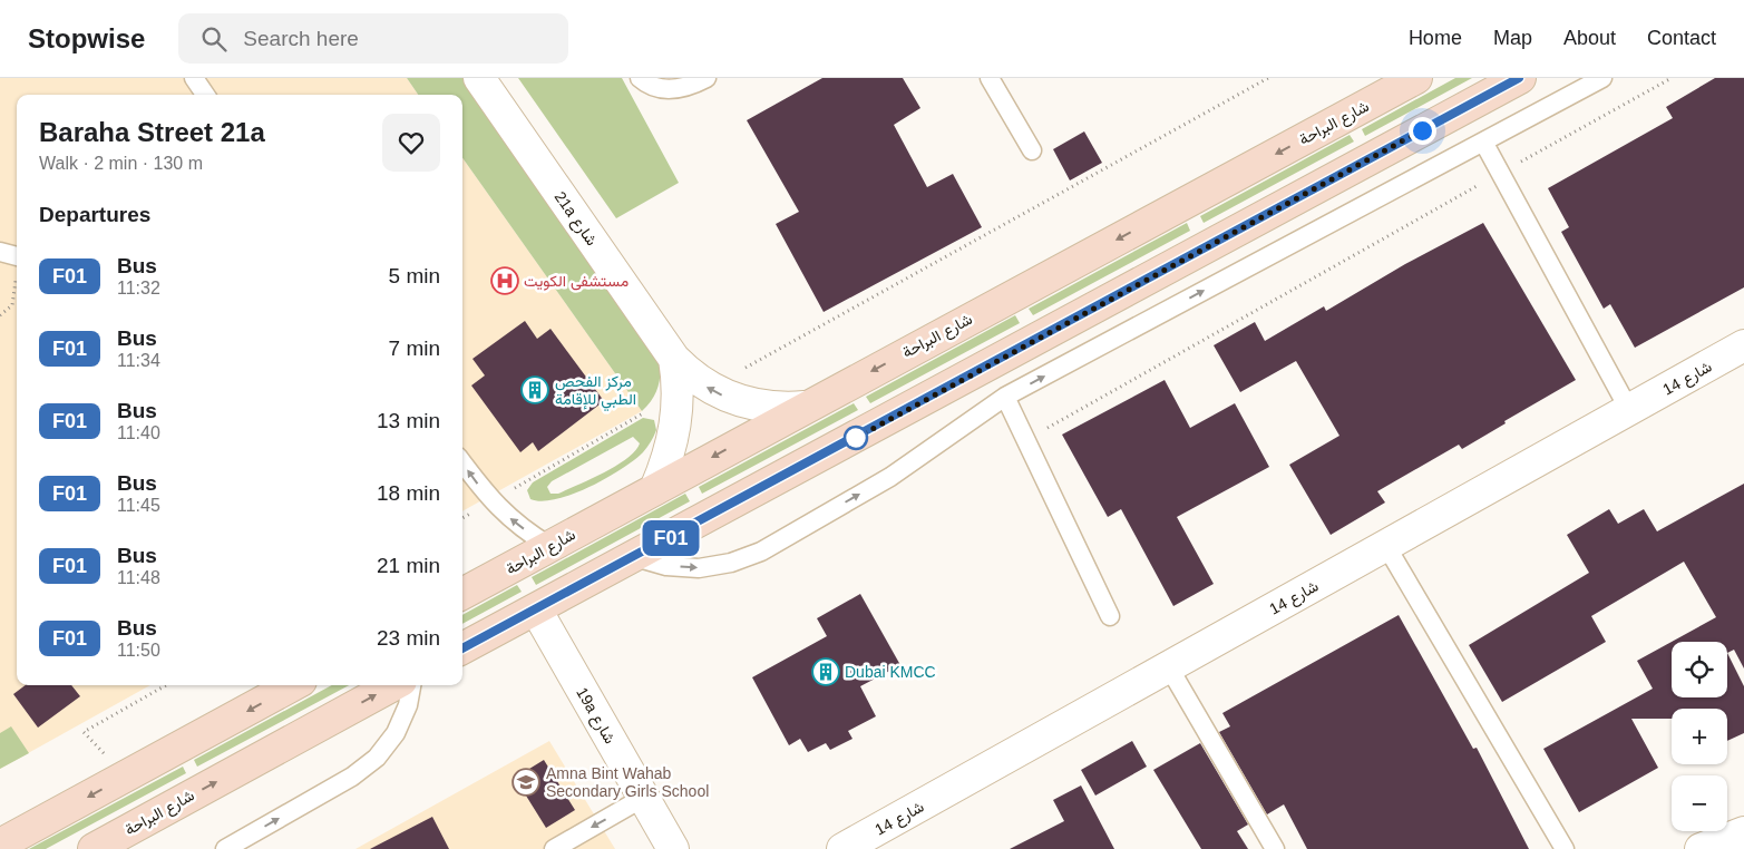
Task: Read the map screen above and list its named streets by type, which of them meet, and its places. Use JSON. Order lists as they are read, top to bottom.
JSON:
{
  "streets": {
    "street": [
      "شارع البراحة",
      "21a شارع",
      "شارع 14",
      "19a شارع"
    ]
  },
  "crossings": [
    ["شارع البراحة", "21a شارع"]
  ],
  "places": {
    "hospital": ["مستشفى الكويت"],
    "building": ["مركز الفحص الطبي للإقامة", "Dubai KMCC"],
    "school or university": ["Amna Bint Wahab Secondary Girls School"]
  },
  "lines": ["bus line F01"],
  "page": {
    "header": "Stopwise",
    "search": "Search here",
    "nav": [
      "Home",
      "Map",
      "About",
      "Contact"
    ],
    "on_map": "F01",
    "heading": [
      ["Baraha Street 21a", "Walk · 2 min · 130 m"],
      "Departures"
    ],
    "list": [
      {
        "mark": "F01",
        "name": "Bus",
        "note": "11:32",
        "value": "5 min"
      },
      {
        "mark": "F01",
        "name": "Bus",
        "note": "11:34",
        "value": "7 min"
      },
      {
        "mark": "F01",
        "name": "Bus",
        "note": "11:40",
        "value": "13 min"
      },
      {
        "mark": "F01",
        "name": "Bus",
        "note": "11:45",
        "value": "18 min"
      },
      {
        "mark": "F01",
        "name": "Bus",
        "note": "11:48",
        "value": "21 min"
      },
      {
        "mark": "F01",
        "name": "Bus",
        "note": "11:50",
        "value": "23 min"
      }
    ],
    "map_buttons": ["+", "−"]
  }
}
